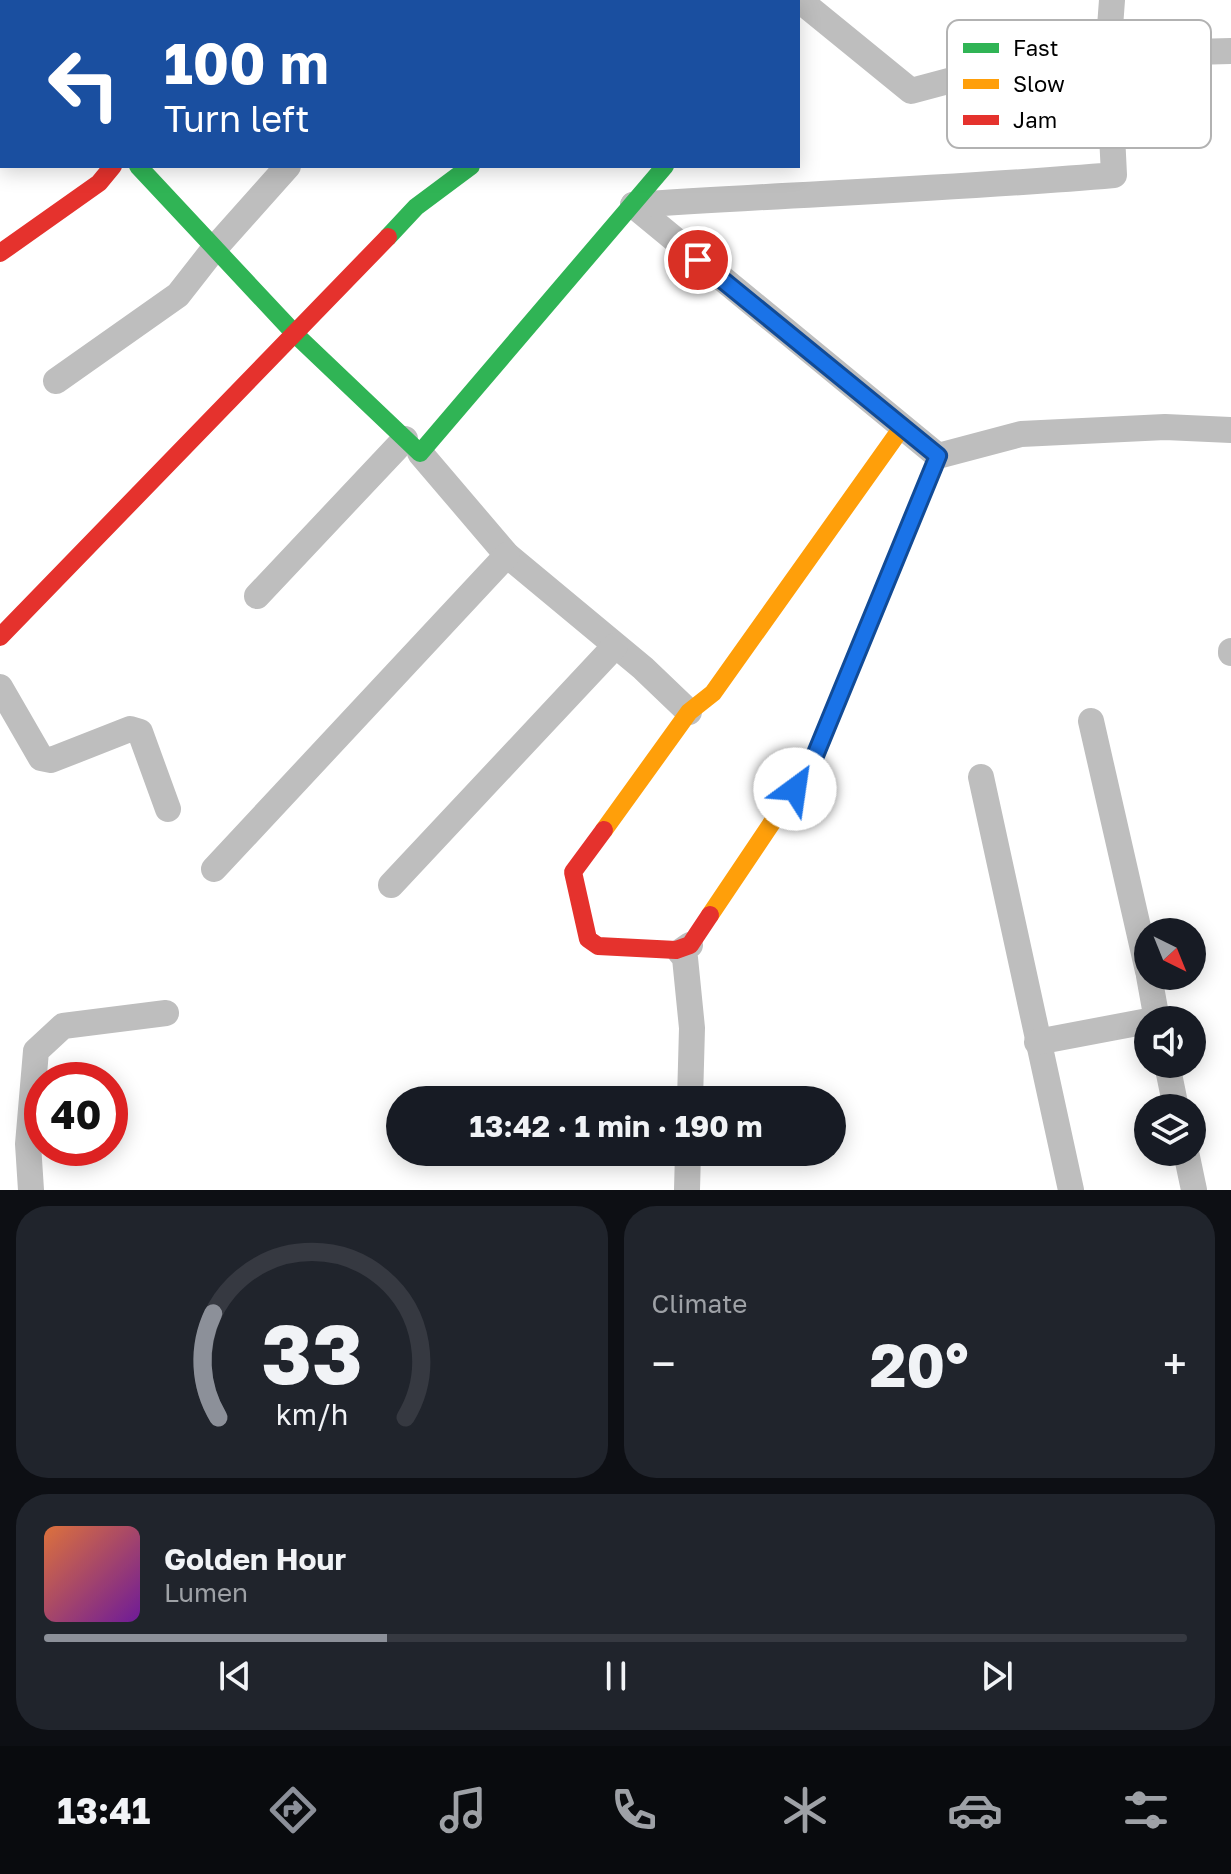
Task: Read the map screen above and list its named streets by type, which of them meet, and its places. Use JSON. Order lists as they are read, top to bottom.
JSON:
{
  "legend": ["Fast", "Slow", "Jam"],
  "north": "bottom right",
  "page": {
    "turn": ["100 m", "Turn left"],
    "limit": "40",
    "trip": "13:42 · 1 min · 190 m",
    "tile": "Climate",
    "heat": ["−", "20°", "+"],
    "song": ["Golden Hour", "Lumen"],
    "tabs": "13:41",
    "gauge": ["33", "km/h"]
  }
}
